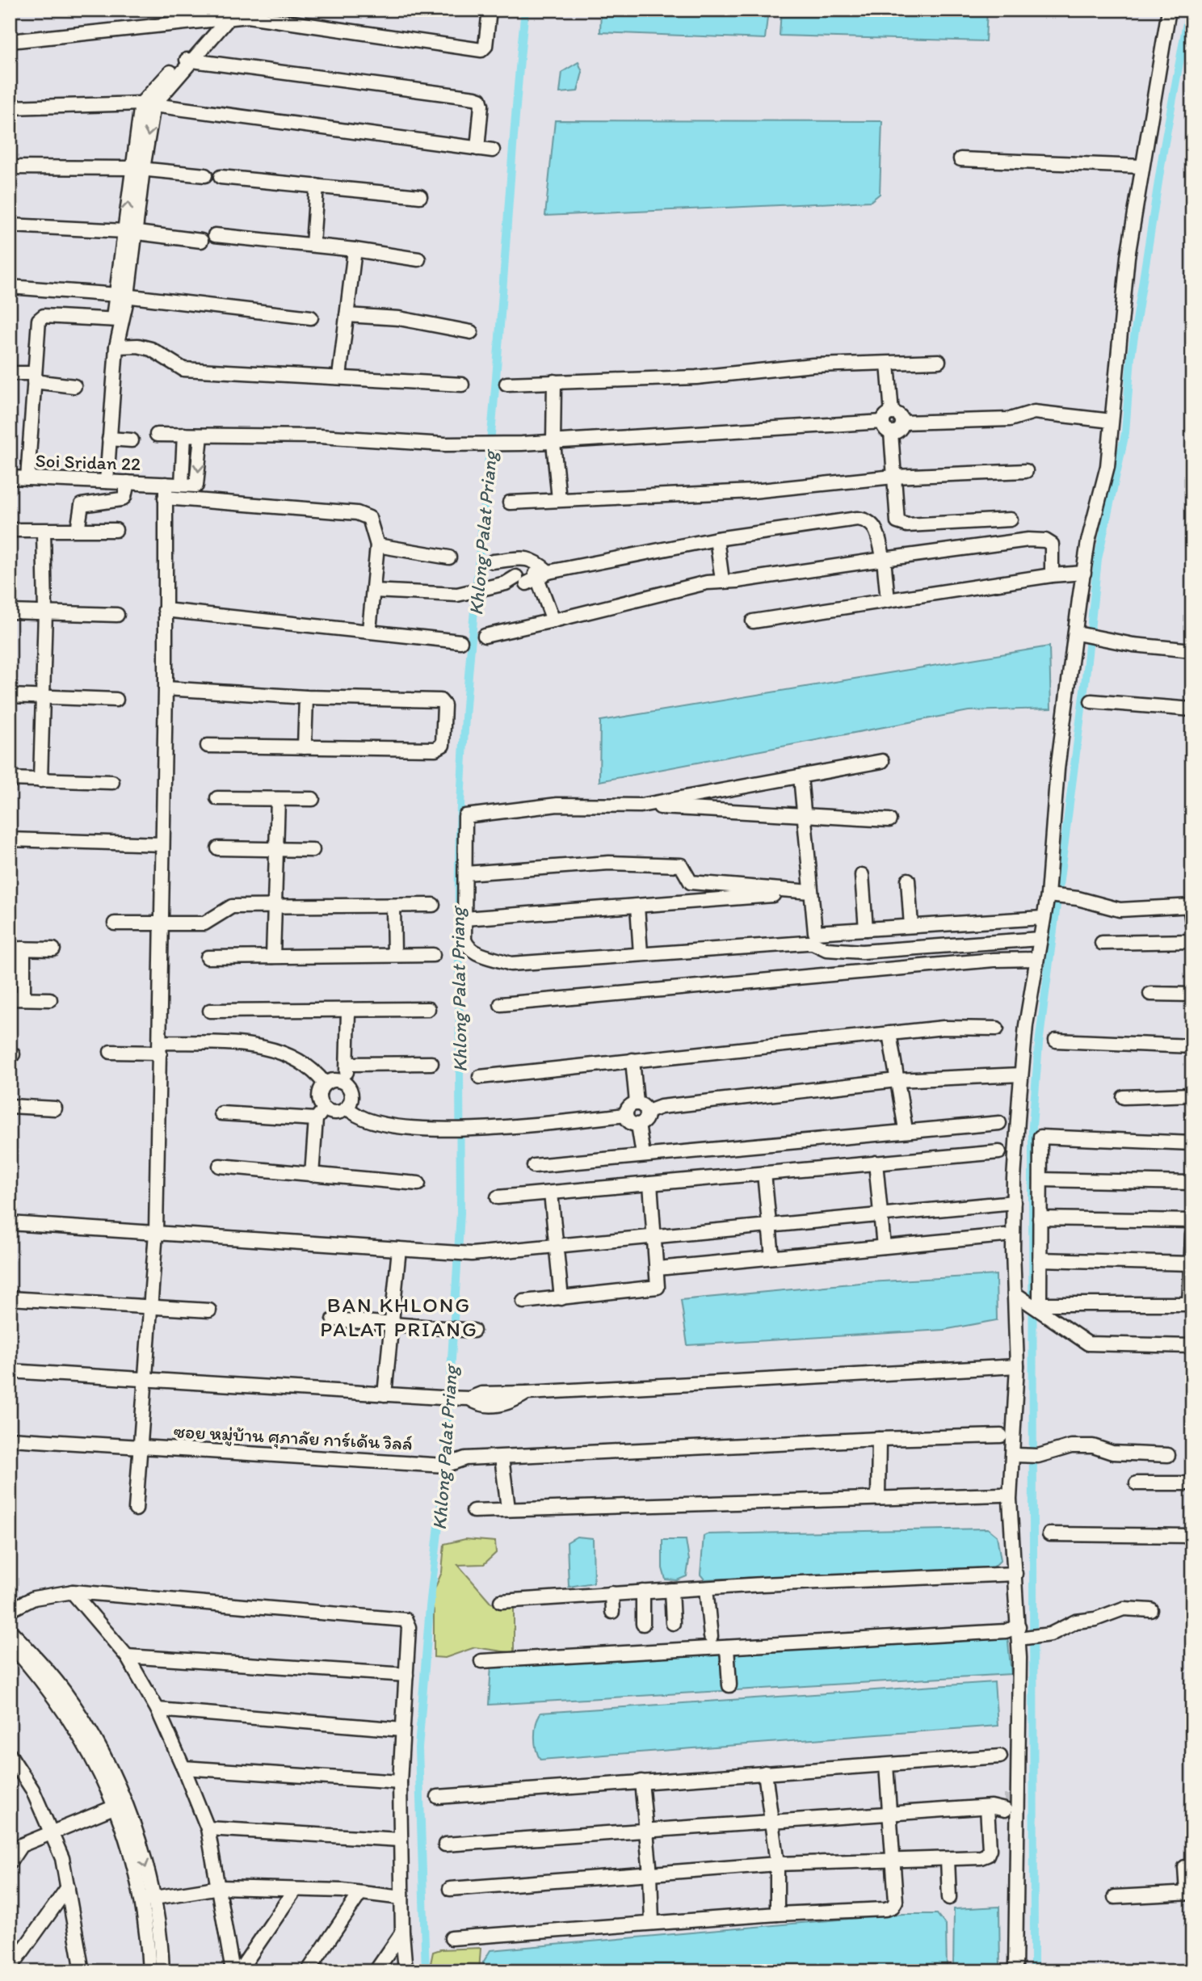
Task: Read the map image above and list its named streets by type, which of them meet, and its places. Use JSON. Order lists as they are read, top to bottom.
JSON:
{
  "streets": {
    "street": ["Soi Sridan 22", "ซอย หมู่บ้าน ศุภาลัย การ์เด้น วิลล์"]
  },
  "districts": ["BAN KHLONG PALAT PRIANG"],
  "water": ["Khlong Palat Priang"]
}
